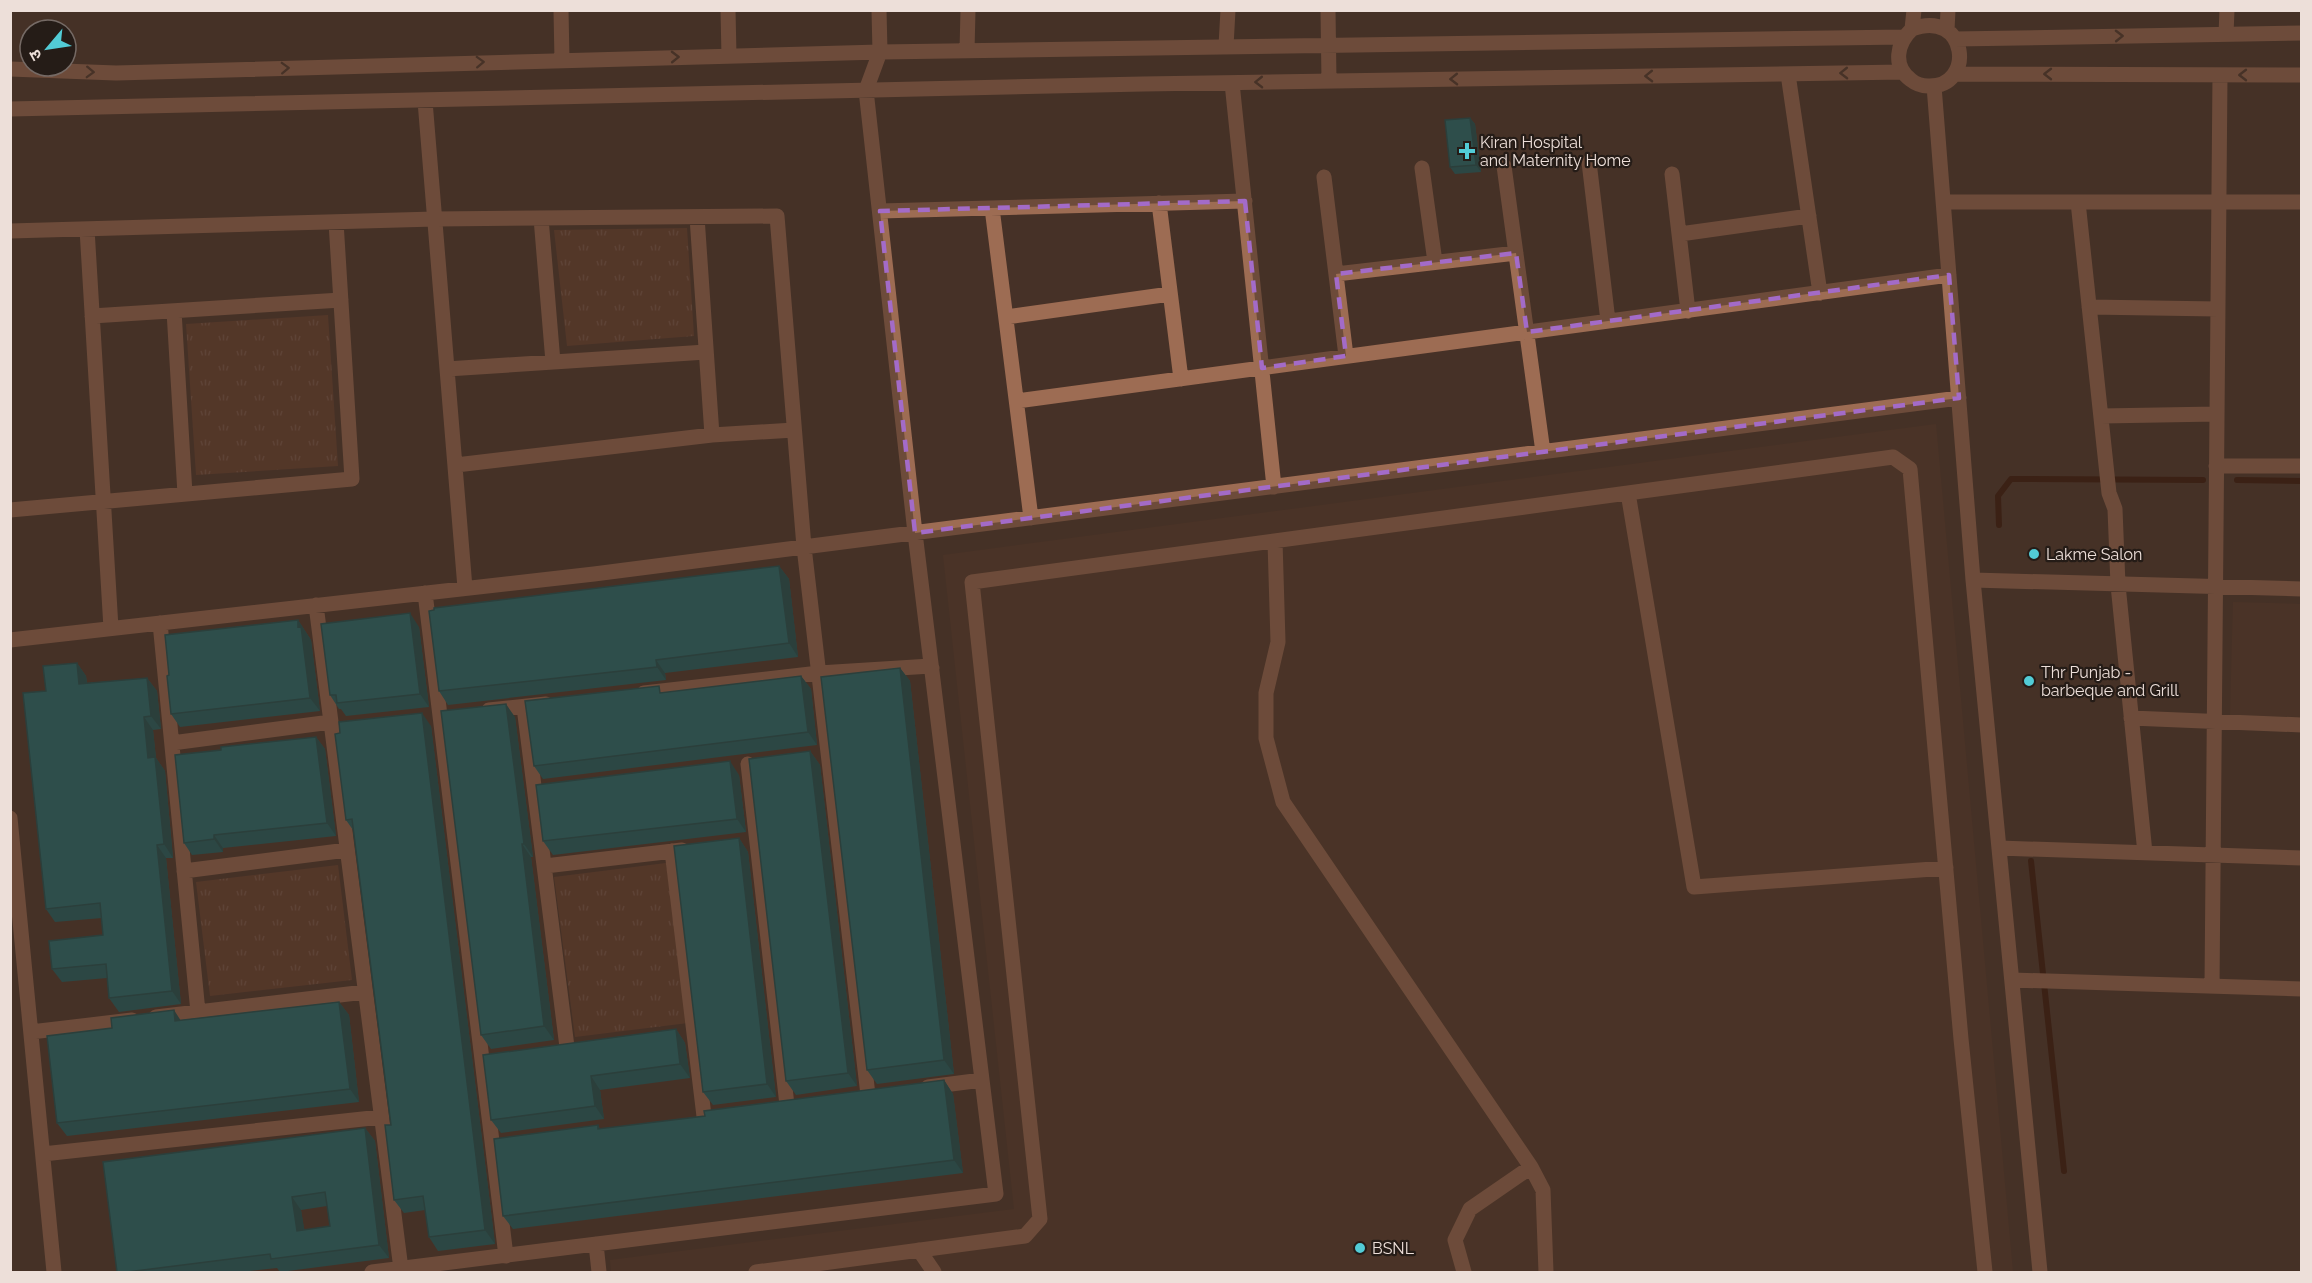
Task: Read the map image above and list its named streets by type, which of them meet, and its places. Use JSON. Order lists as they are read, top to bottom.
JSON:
{
  "places": {
    "health": ["Kiran Hospital and Maternity Home"],
    "other": ["Lakme Salon", "Thr Punjab - barbeque and Grill", "BSNL"]
  },
  "north": "bottom left"
}
